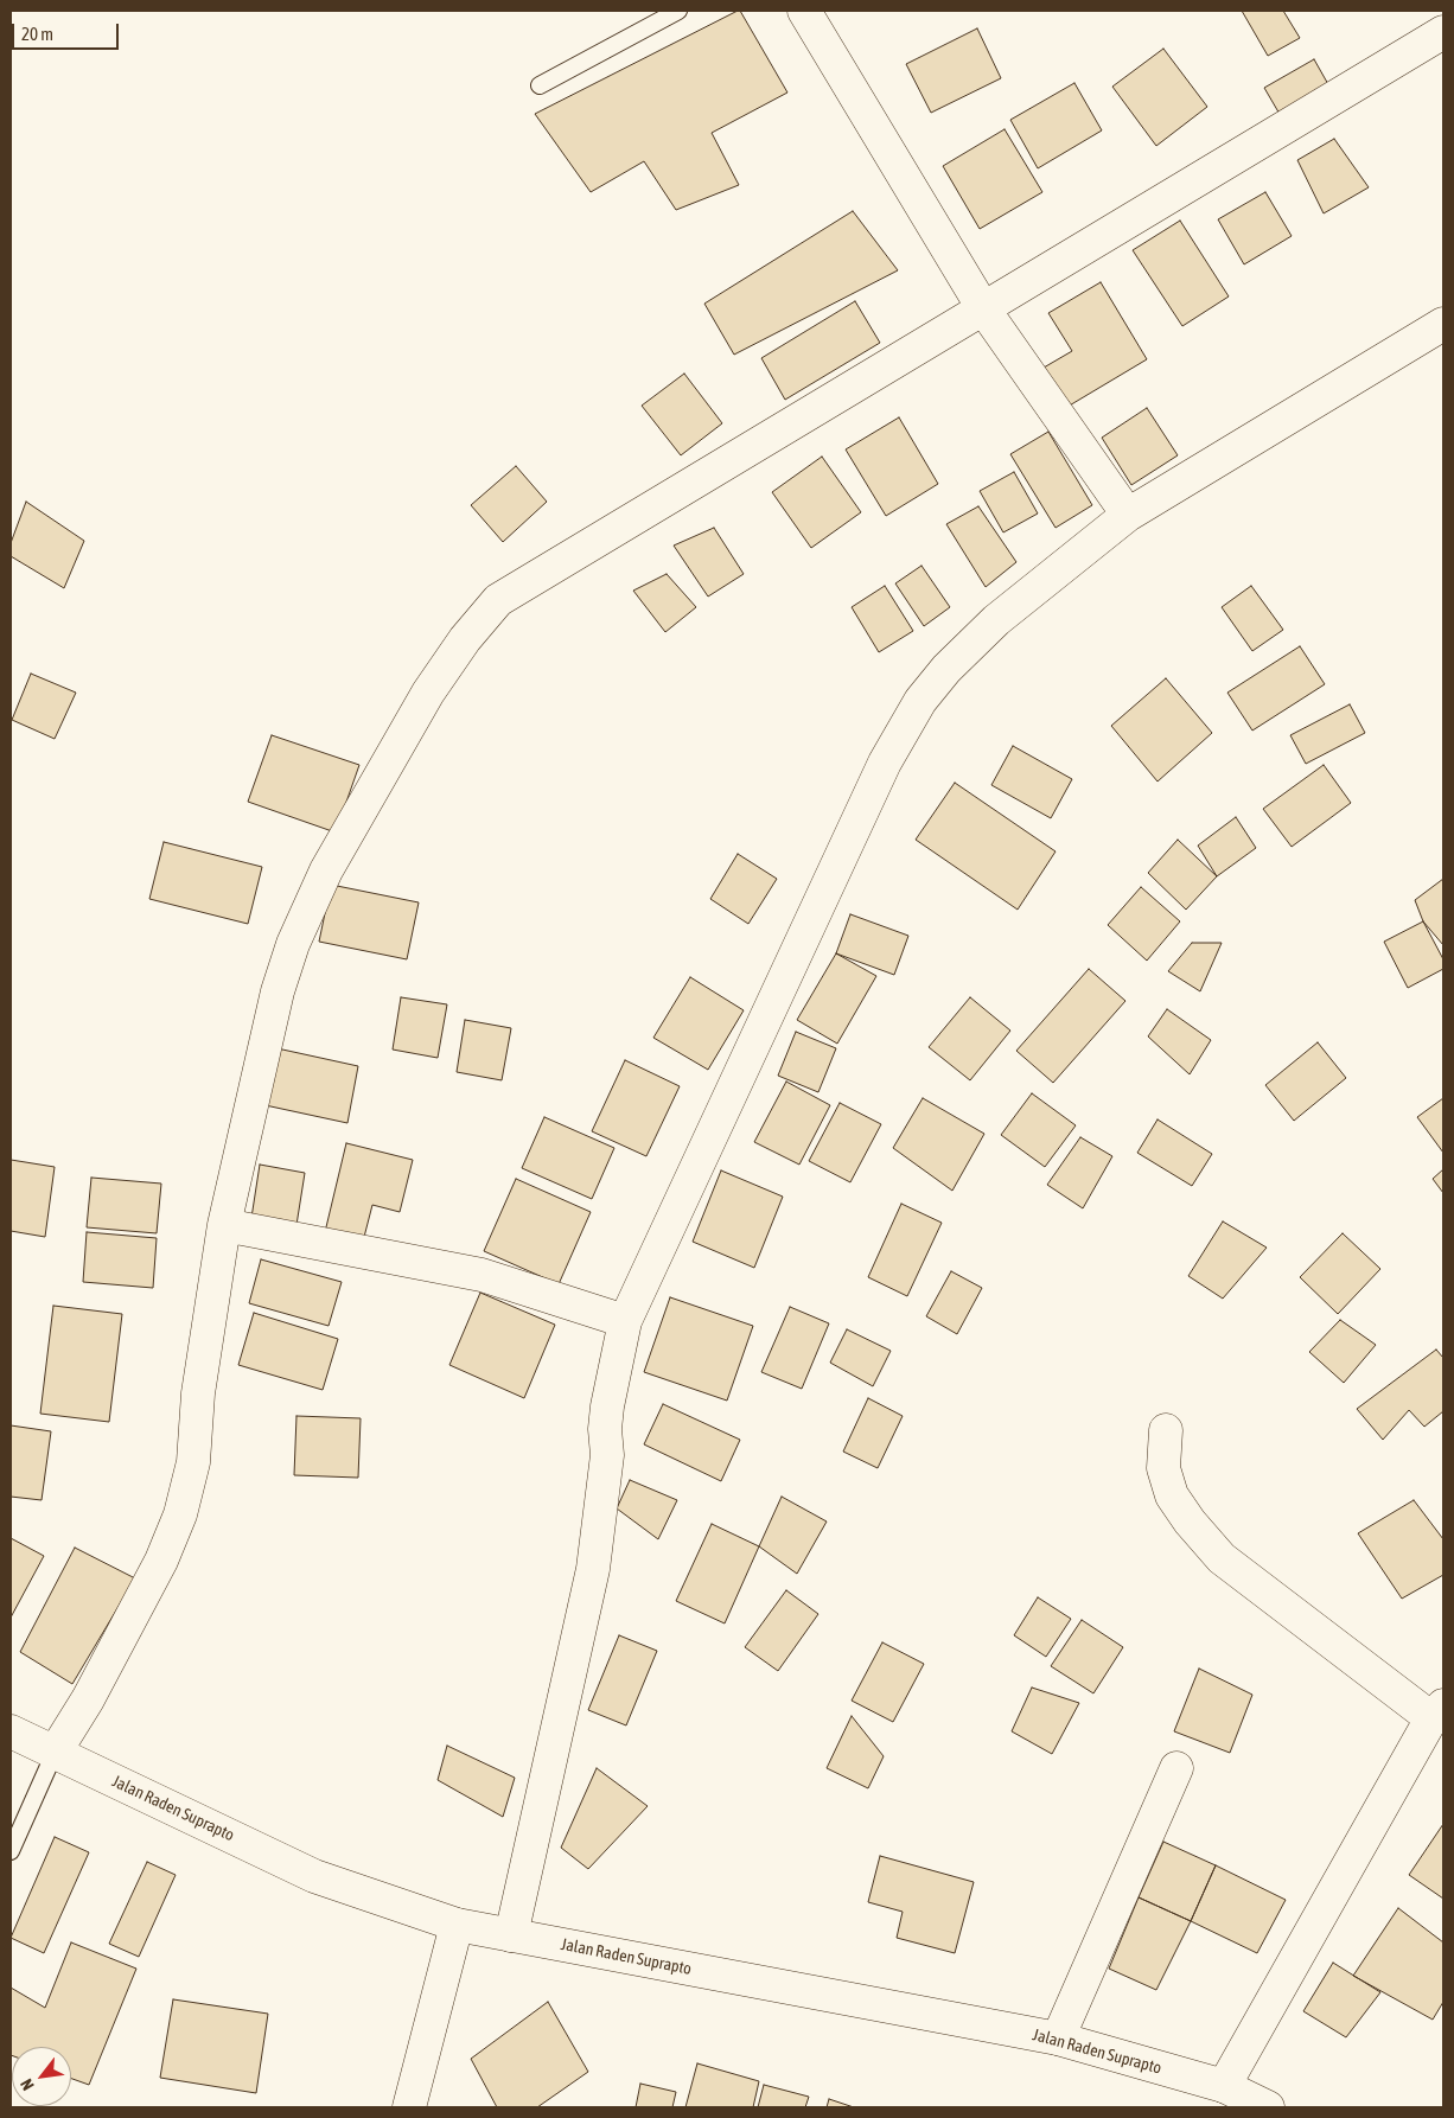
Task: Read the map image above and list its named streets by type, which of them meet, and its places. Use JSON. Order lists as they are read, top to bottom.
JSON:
{
  "streets": {
    "main road": ["Jalan Raden Suprapto"]
  },
  "scale_bar": "20 m",
  "north": "bottom left"
}
